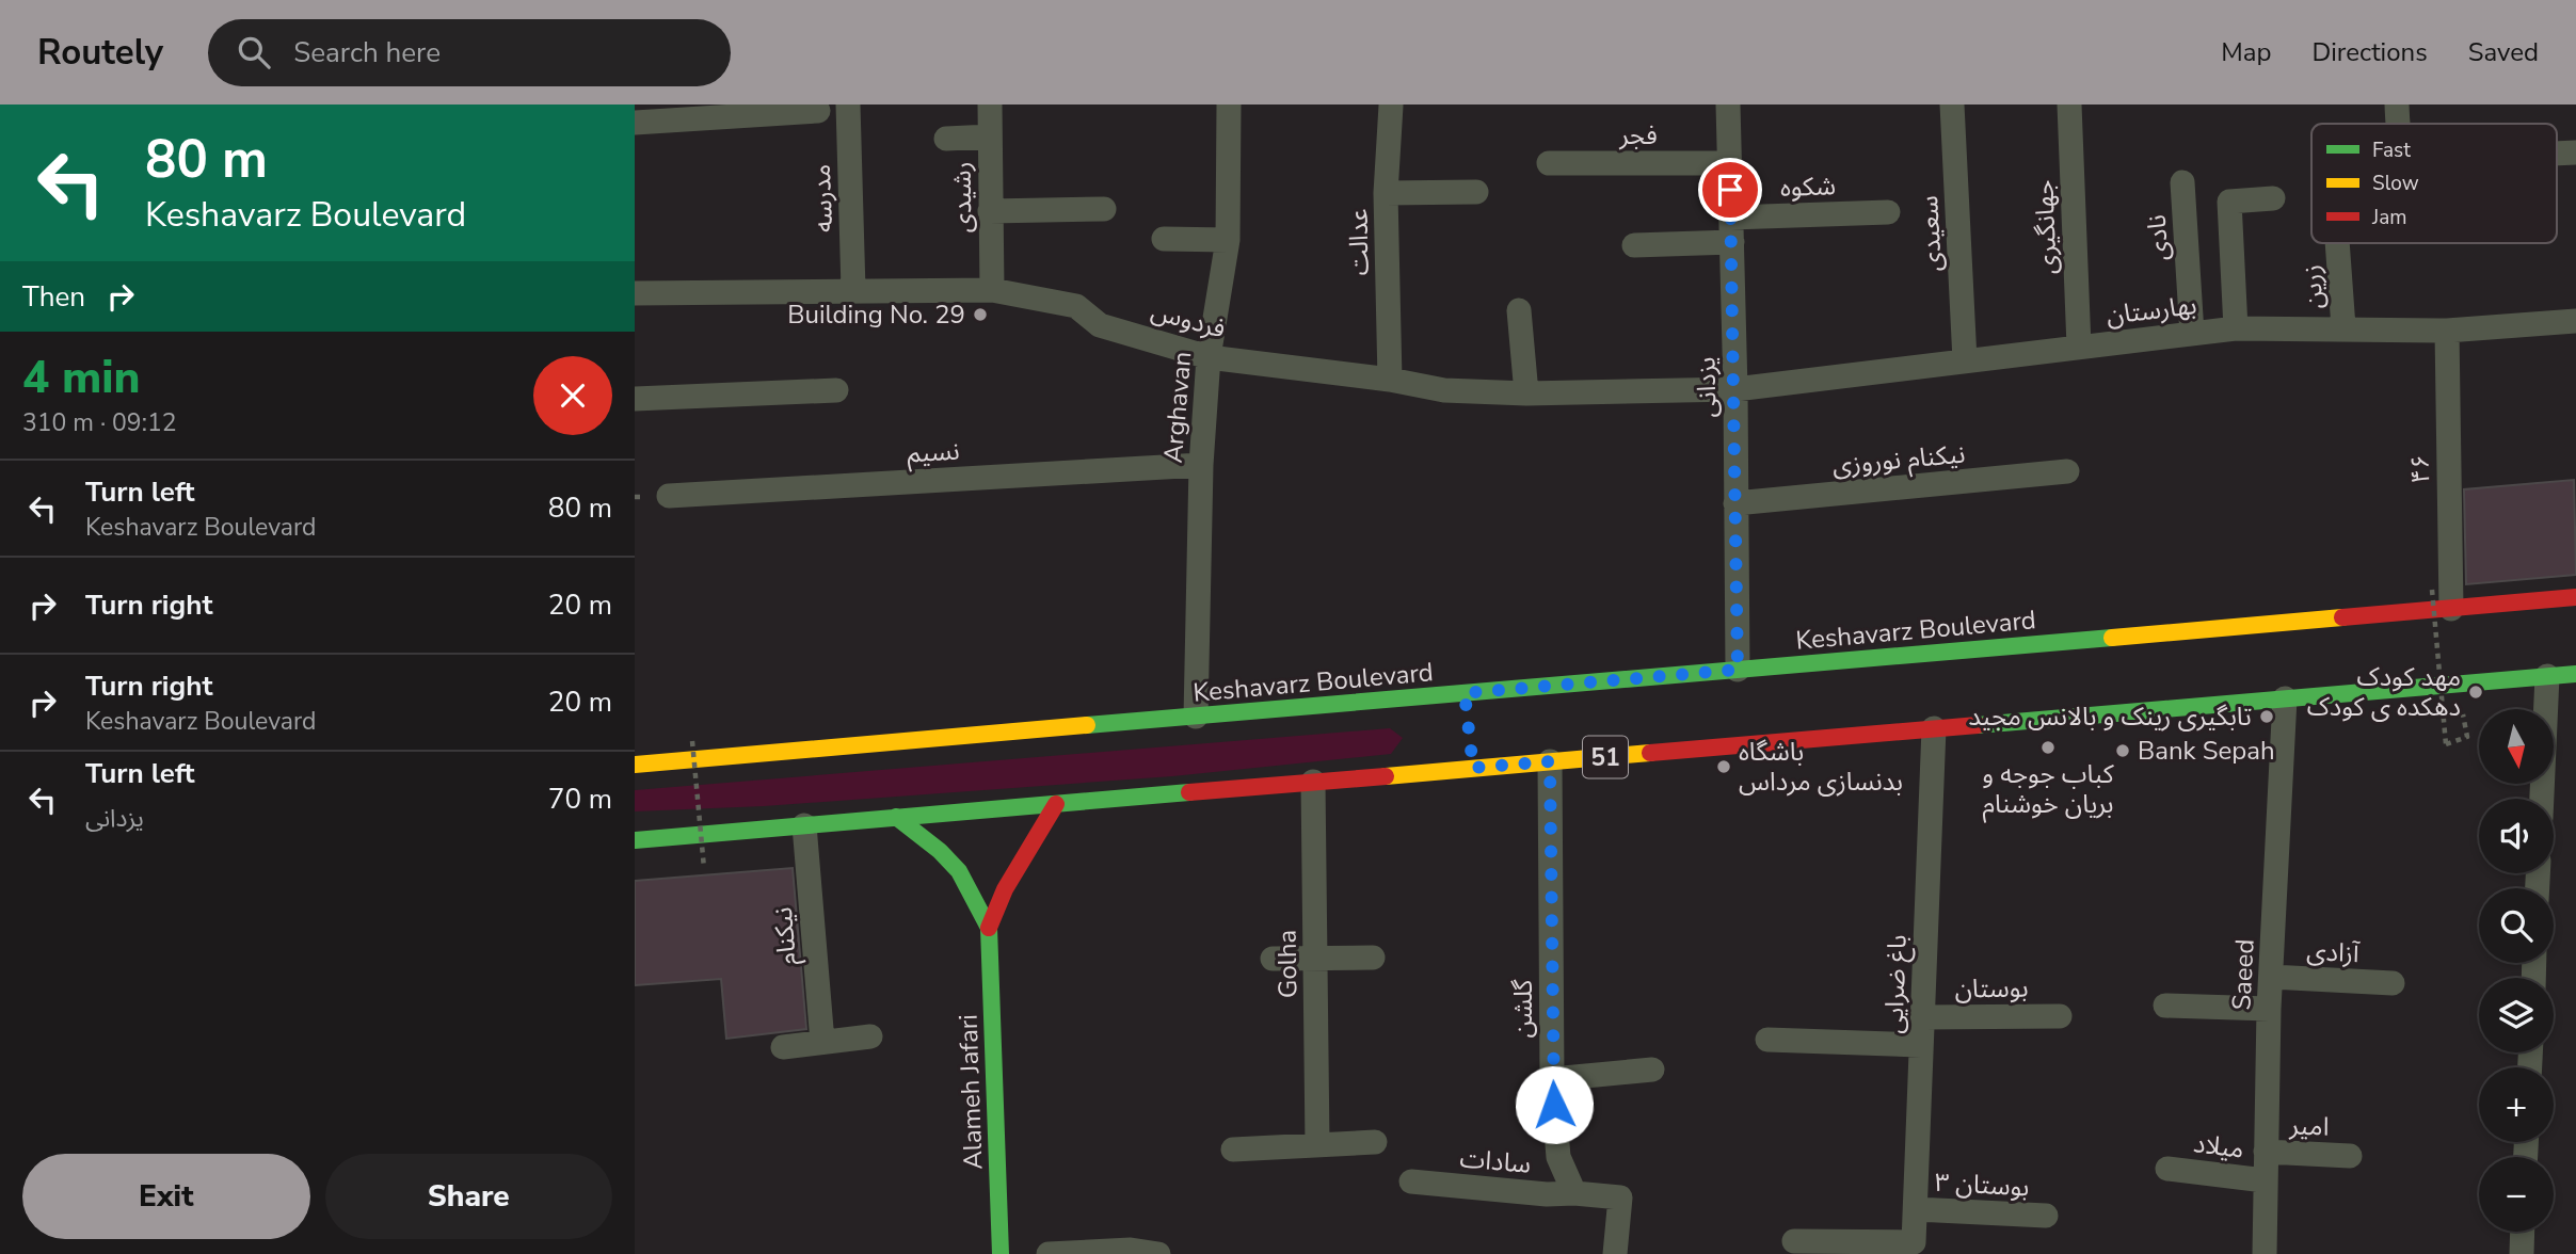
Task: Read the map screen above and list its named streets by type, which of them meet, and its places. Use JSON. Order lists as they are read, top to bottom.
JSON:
{
  "streets": {
    "main road": ["Keshavarz Boulevard", "51", "Alameh Jafari"],
    "street": [
      "فجر",
      "شکوه",
      "رشیدی",
      "مدرسه",
      "جهانگیری",
      "سعیدی",
      "نادی",
      "عدالت",
      "زرین",
      "بهارستان",
      "فردوس",
      "یزدانی",
      "Arghavan",
      "نسیم",
      "نیکنام نوروزی",
      "۴۶",
      "نیکنام",
      "آزادی",
      "Golha",
      "Saeed",
      "باغ ضرایی",
      "بوستان",
      "گلشن",
      "امیر",
      "میلاد",
      "سادات",
      "بوستان ۳"
    ]
  },
  "crossings": [
    ["فجر", "یزدانی"],
    ["شکوه", "یزدانی"],
    ["رشیدی", "فردوس"],
    ["مدرسه", "فردوس"],
    ["جهانگیری", "بهارستان"],
    ["سعیدی", "بهارستان"],
    ["نادی", "بهارستان"],
    ["عدالت", "فردوس"],
    ["زرین", "بهارستان"],
    ["بهارستان", "فردوس"],
    ["بهارستان", "یزدانی"],
    ["بهارستان", "۴۶"],
    ["فردوس", "یزدانی"],
    ["فردوس", "Arghavan"],
    ["یزدانی", "نیکنام نوروزی"],
    ["یزدانی", "Keshavarz Boulevard"],
    ["Arghavan", "نسیم"],
    ["Arghavan", "Keshavarz Boulevard"],
    ["۴۶", "Keshavarz Boulevard"],
    ["51", "نیکنام"],
    ["51", "Golha"],
    ["51", "Saeed"],
    ["51", "باغ ضرایی"],
    ["51", "گلشن"],
    ["آزادی", "Saeed"],
    ["Saeed", "امیر"],
    ["Saeed", "میلاد"],
    ["باغ ضرایی", "بوستان"],
    ["باغ ضرایی", "بوستان ۳"],
    ["گلشن", "سادات"]
  ],
  "places": [
    "Building No. 29",
    "مهد کودک دهکده ی کودک",
    "تابگیری رینک و بالانس مجید",
    "کباب جوجه و بریان خوشنام",
    "Bank Sepah",
    "باشگاه بدنسازی مرداس"
  ],
  "legend": ["Fast", "Slow", "Jam"],
  "north": "bottom",
  "page": {
    "header": "Routely",
    "search": "Search here",
    "nav": ["Map", "Directions", "Saved"],
    "turn": ["80 m", "Keshavarz Boulevard"],
    "then": "Then",
    "heading": ["4 min", "310 m · 09:12"],
    "list": [
      {
        "name": "Turn left",
        "note": "Keshavarz Boulevard",
        "value": "80 m"
      },
      {
        "name": "Turn right",
        "value": "20 m"
      },
      {
        "name": "Turn right",
        "note": "Keshavarz Boulevard",
        "value": "20 m"
      },
      {
        "name": "Turn left",
        "note": "یزدانی",
        "value": "70 m"
      }
    ],
    "map_buttons": ["+", "−"],
    "buttons": ["Exit", "Share"]
  }
}
